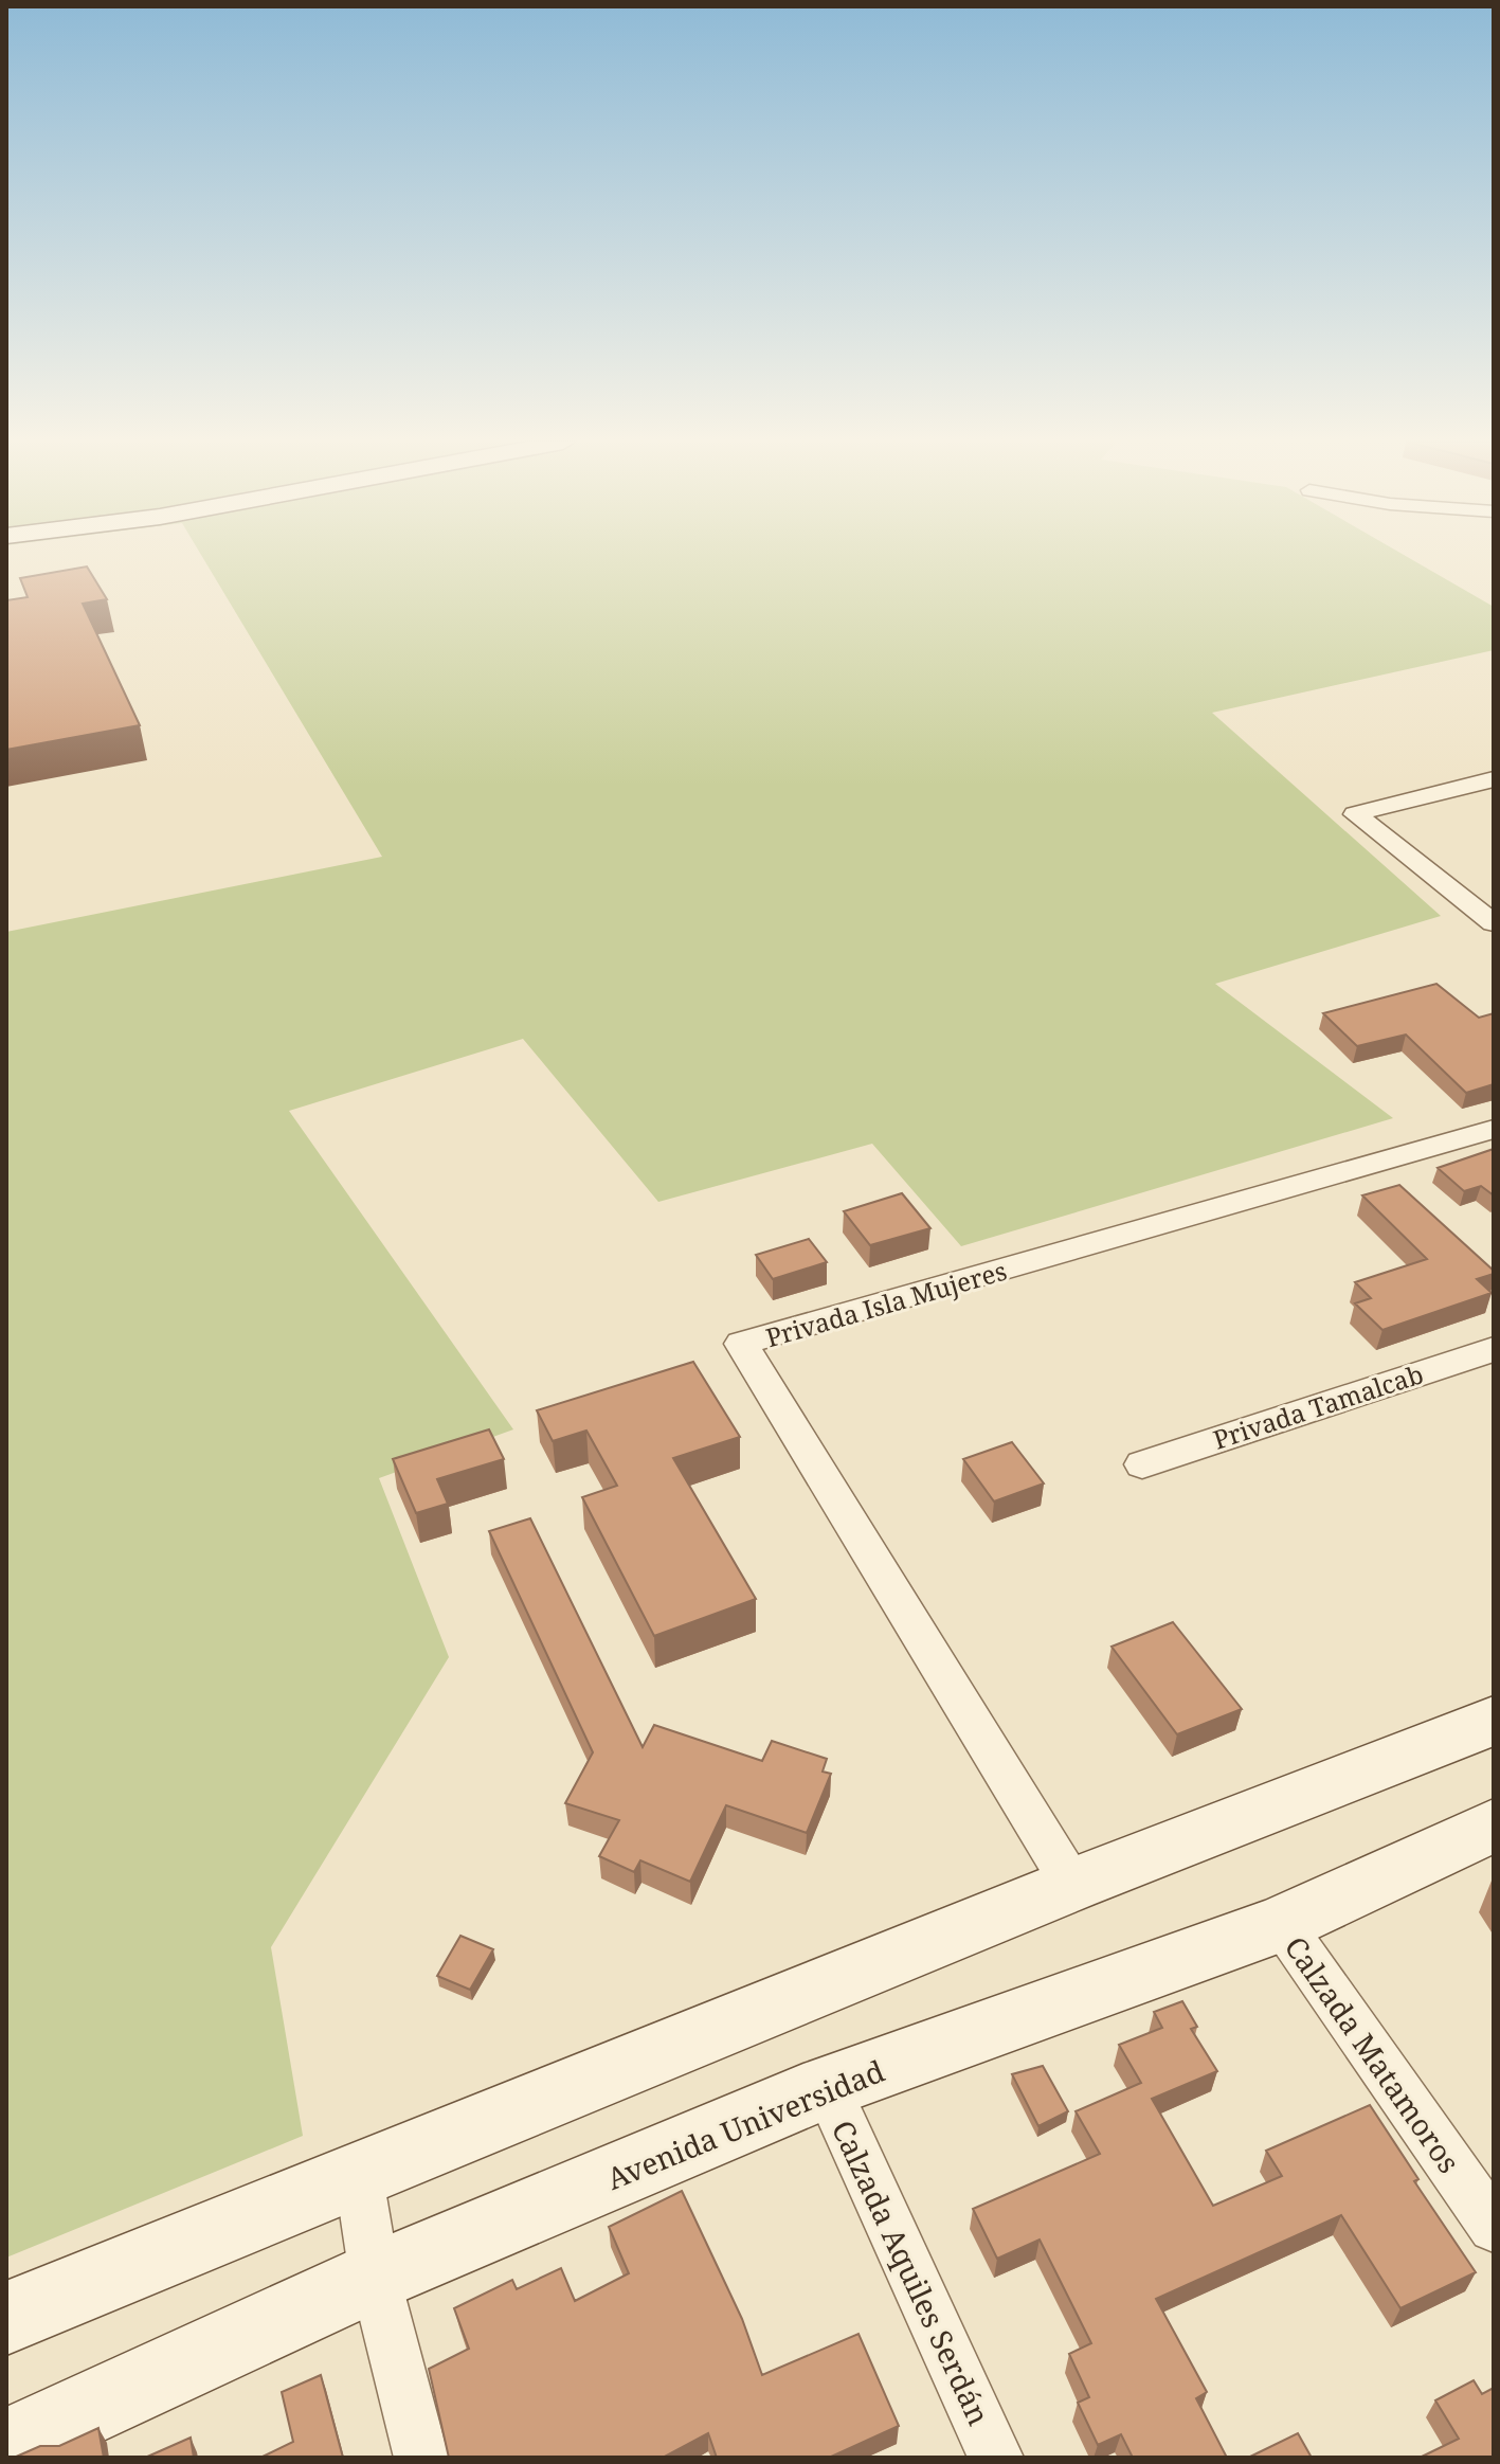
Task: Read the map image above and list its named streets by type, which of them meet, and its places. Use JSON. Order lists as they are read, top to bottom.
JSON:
{
  "streets": {
    "main road": ["Avenida Universidad"],
    "street": [
      "Privada Isla Mujeres",
      "Privada Tamalcab",
      "Calzada Matamoros",
      "Calzada Aquiles Serdán"
    ]
  },
  "crossings": [
    ["Calzada Matamoros", "Avenida Universidad"],
    ["Avenida Universidad", "Calzada Aquiles Serdán"]
  ]
}
